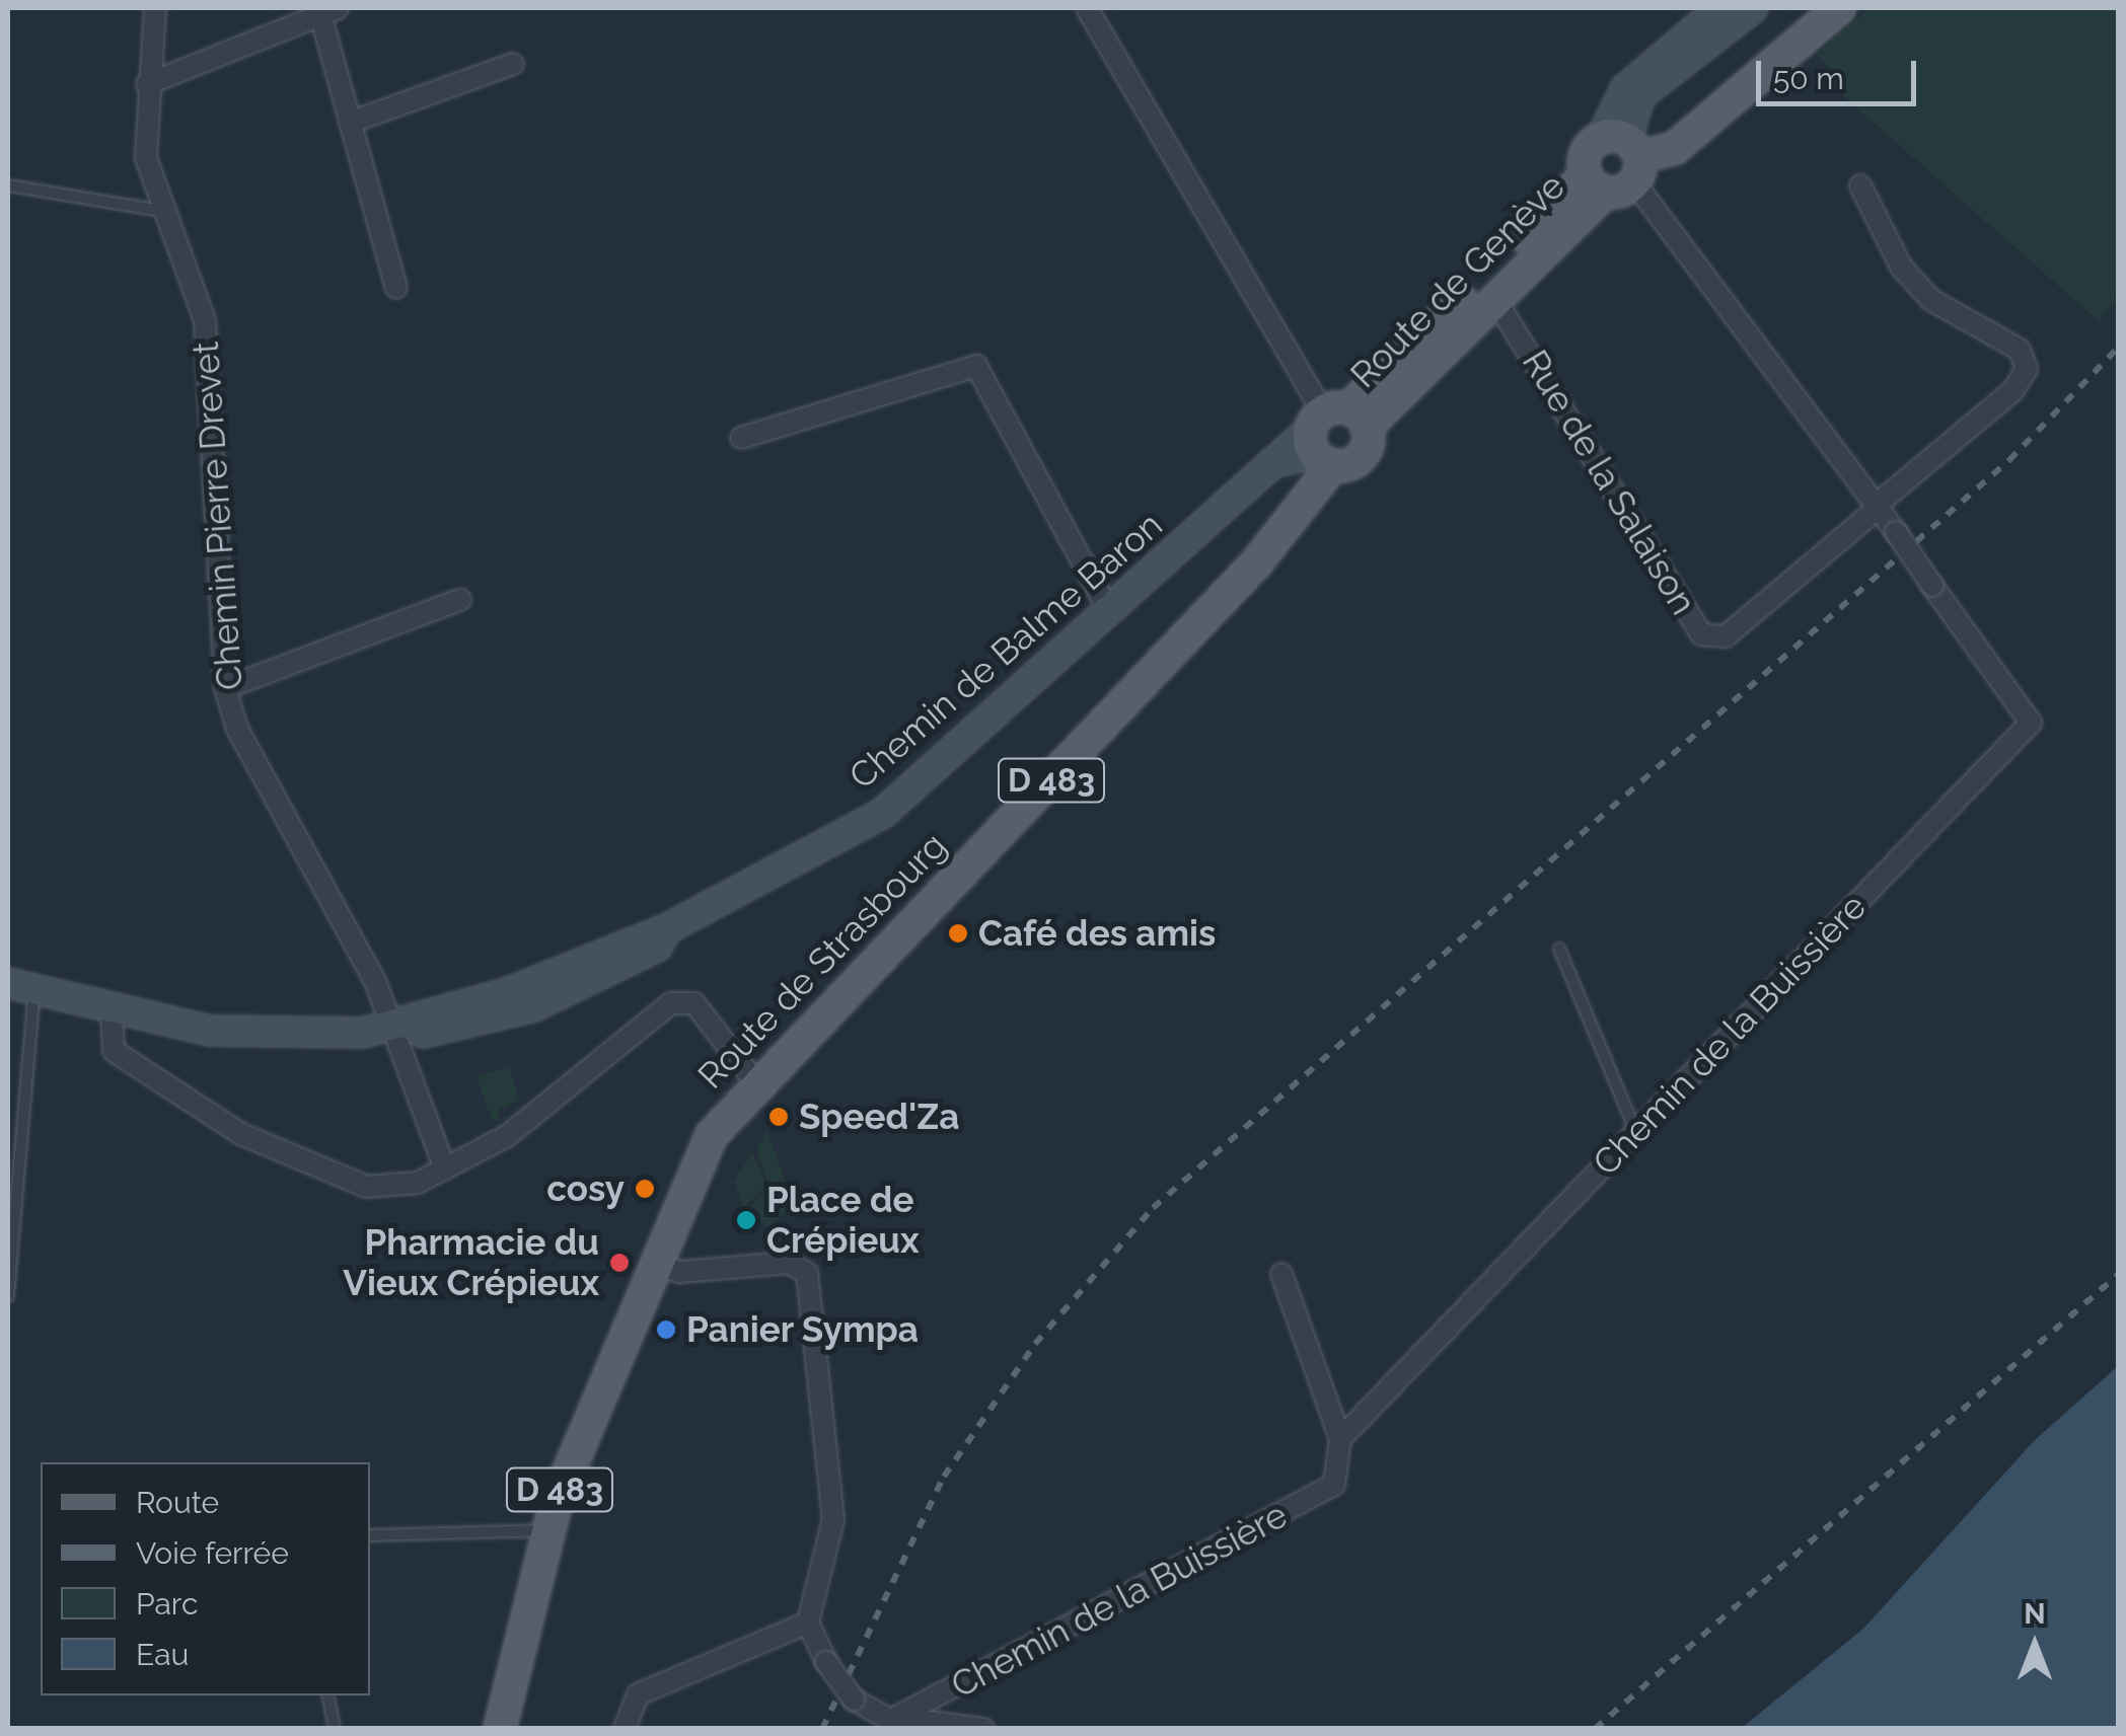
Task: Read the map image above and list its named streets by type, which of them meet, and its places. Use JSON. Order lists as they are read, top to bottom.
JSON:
{
  "streets": {
    "main road": ["Route de Genève", "D 483", "Route de Strasbourg"],
    "street": [
      "Rue de la Salaison",
      "Chemin Pierre Drevet",
      "Chemin de Balme Baron",
      "Chemin de la Buissière"
    ]
  },
  "crossings": [
    ["Route de Genève", "Rue de la Salaison"],
    ["Route de Genève", "Chemin de Balme Baron"],
    ["Route de Genève", "D 483"],
    ["Route de Genève", "Route de Strasbourg"],
    ["Route de Genève", "Chemin de la Buissière"],
    ["Rue de la Salaison", "Chemin de la Buissière"],
    ["Chemin Pierre Drevet", "Chemin de Balme Baron"],
    ["Chemin de Balme Baron", "Route de Strasbourg"],
    ["D 483", "Chemin de la Buissière"]
  ],
  "places": [
    "Café des amis",
    "Speed'Za",
    "cosy",
    "Place de Crépieux",
    "Pharmacie du Vieux Crépieux",
    "Panier Sympa"
  ],
  "legend": [
    "Route",
    "Voie ferrée",
    "Parc",
    "Eau"
  ],
  "scale_bar": "50 m",
  "north": "top"
}
